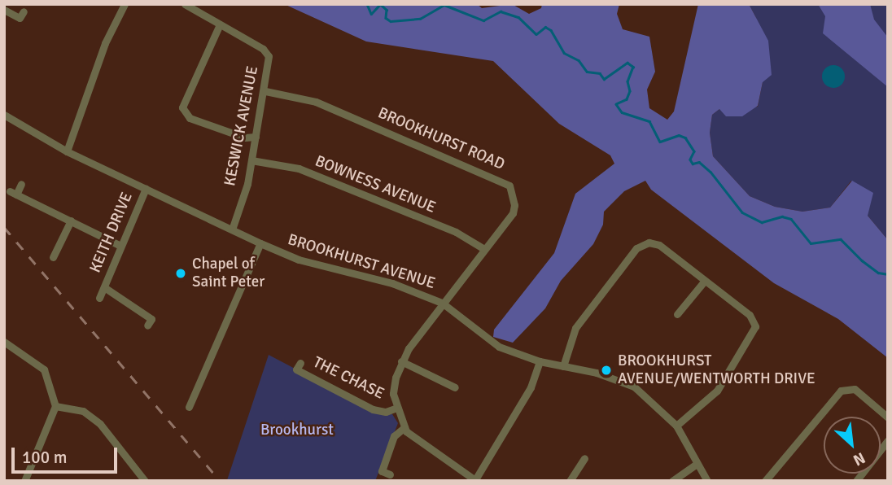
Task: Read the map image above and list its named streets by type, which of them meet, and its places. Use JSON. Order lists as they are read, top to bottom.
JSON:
{
  "streets": {
    "street": [
      "KESWICK AVENUE",
      "BROOKHURST ROAD",
      "BOWNESS AVENUE",
      "KEITH DRIVE",
      "BROOKHURST AVENUE",
      "THE CHASE"
    ]
  },
  "crossings": [
    ["KESWICK AVENUE", "BROOKHURST ROAD"],
    ["KESWICK AVENUE", "BOWNESS AVENUE"],
    ["KESWICK AVENUE", "BROOKHURST AVENUE"],
    ["BROOKHURST ROAD", "BOWNESS AVENUE"],
    ["BROOKHURST ROAD", "BROOKHURST AVENUE"],
    ["BROOKHURST ROAD", "THE CHASE"],
    ["KEITH DRIVE", "BROOKHURST AVENUE"]
  ],
  "parks": ["Brookhurst"],
  "places": ["Chapel of Saint Peter", "BROOKHURST AVENUE/WENTWORTH DRIVE"],
  "scale_bar": "100 m",
  "north": "bottom right"
}
